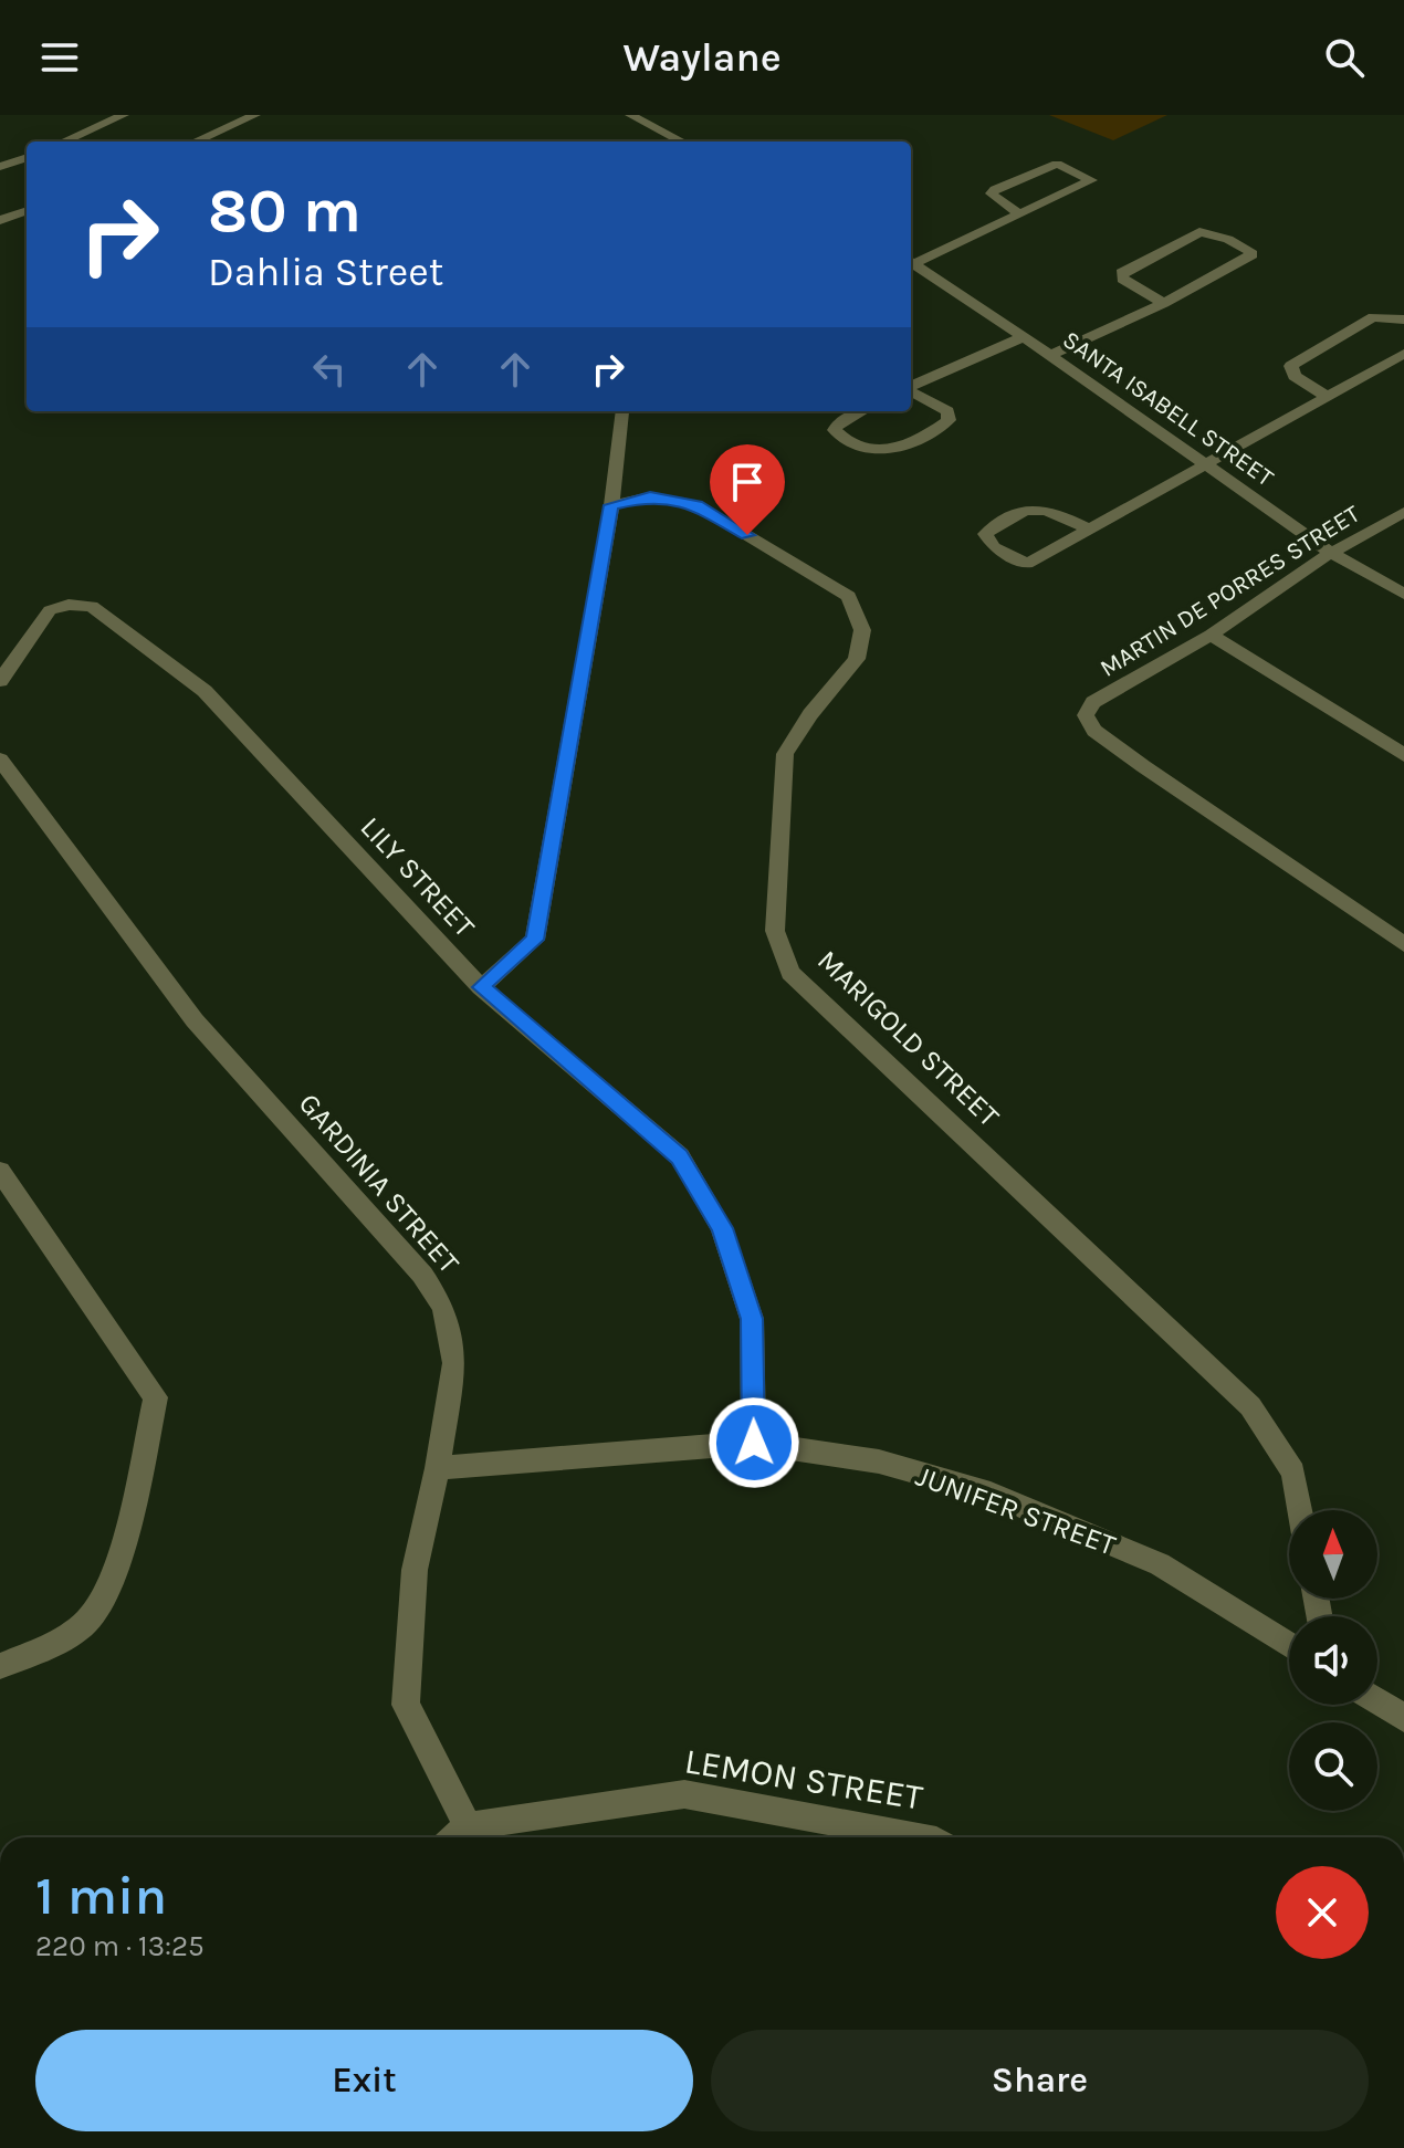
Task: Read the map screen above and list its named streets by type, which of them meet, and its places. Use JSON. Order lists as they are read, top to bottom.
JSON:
{
  "streets": {
    "street": [
      "SANTA ISABELL STREET",
      "MARTIN DE PORRES STREET",
      "LILY STREET",
      "MARIGOLD STREET",
      "GARDINIA STREET",
      "JUNIFER STREET",
      "LEMON STREET"
    ]
  },
  "crossings": [
    ["SANTA ISABELL STREET", "MARTIN DE PORRES STREET"],
    ["LILY STREET", "JUNIFER STREET"],
    ["GARDINIA STREET", "JUNIFER STREET"],
    ["GARDINIA STREET", "LEMON STREET"]
  ],
  "north": "top",
  "page": {
    "header": "Waylane",
    "turn": ["80 m", "Dahlia Street"],
    "heading": ["1 min", "220 m · 13:25"],
    "buttons": ["Exit", "Share"]
  }
}
